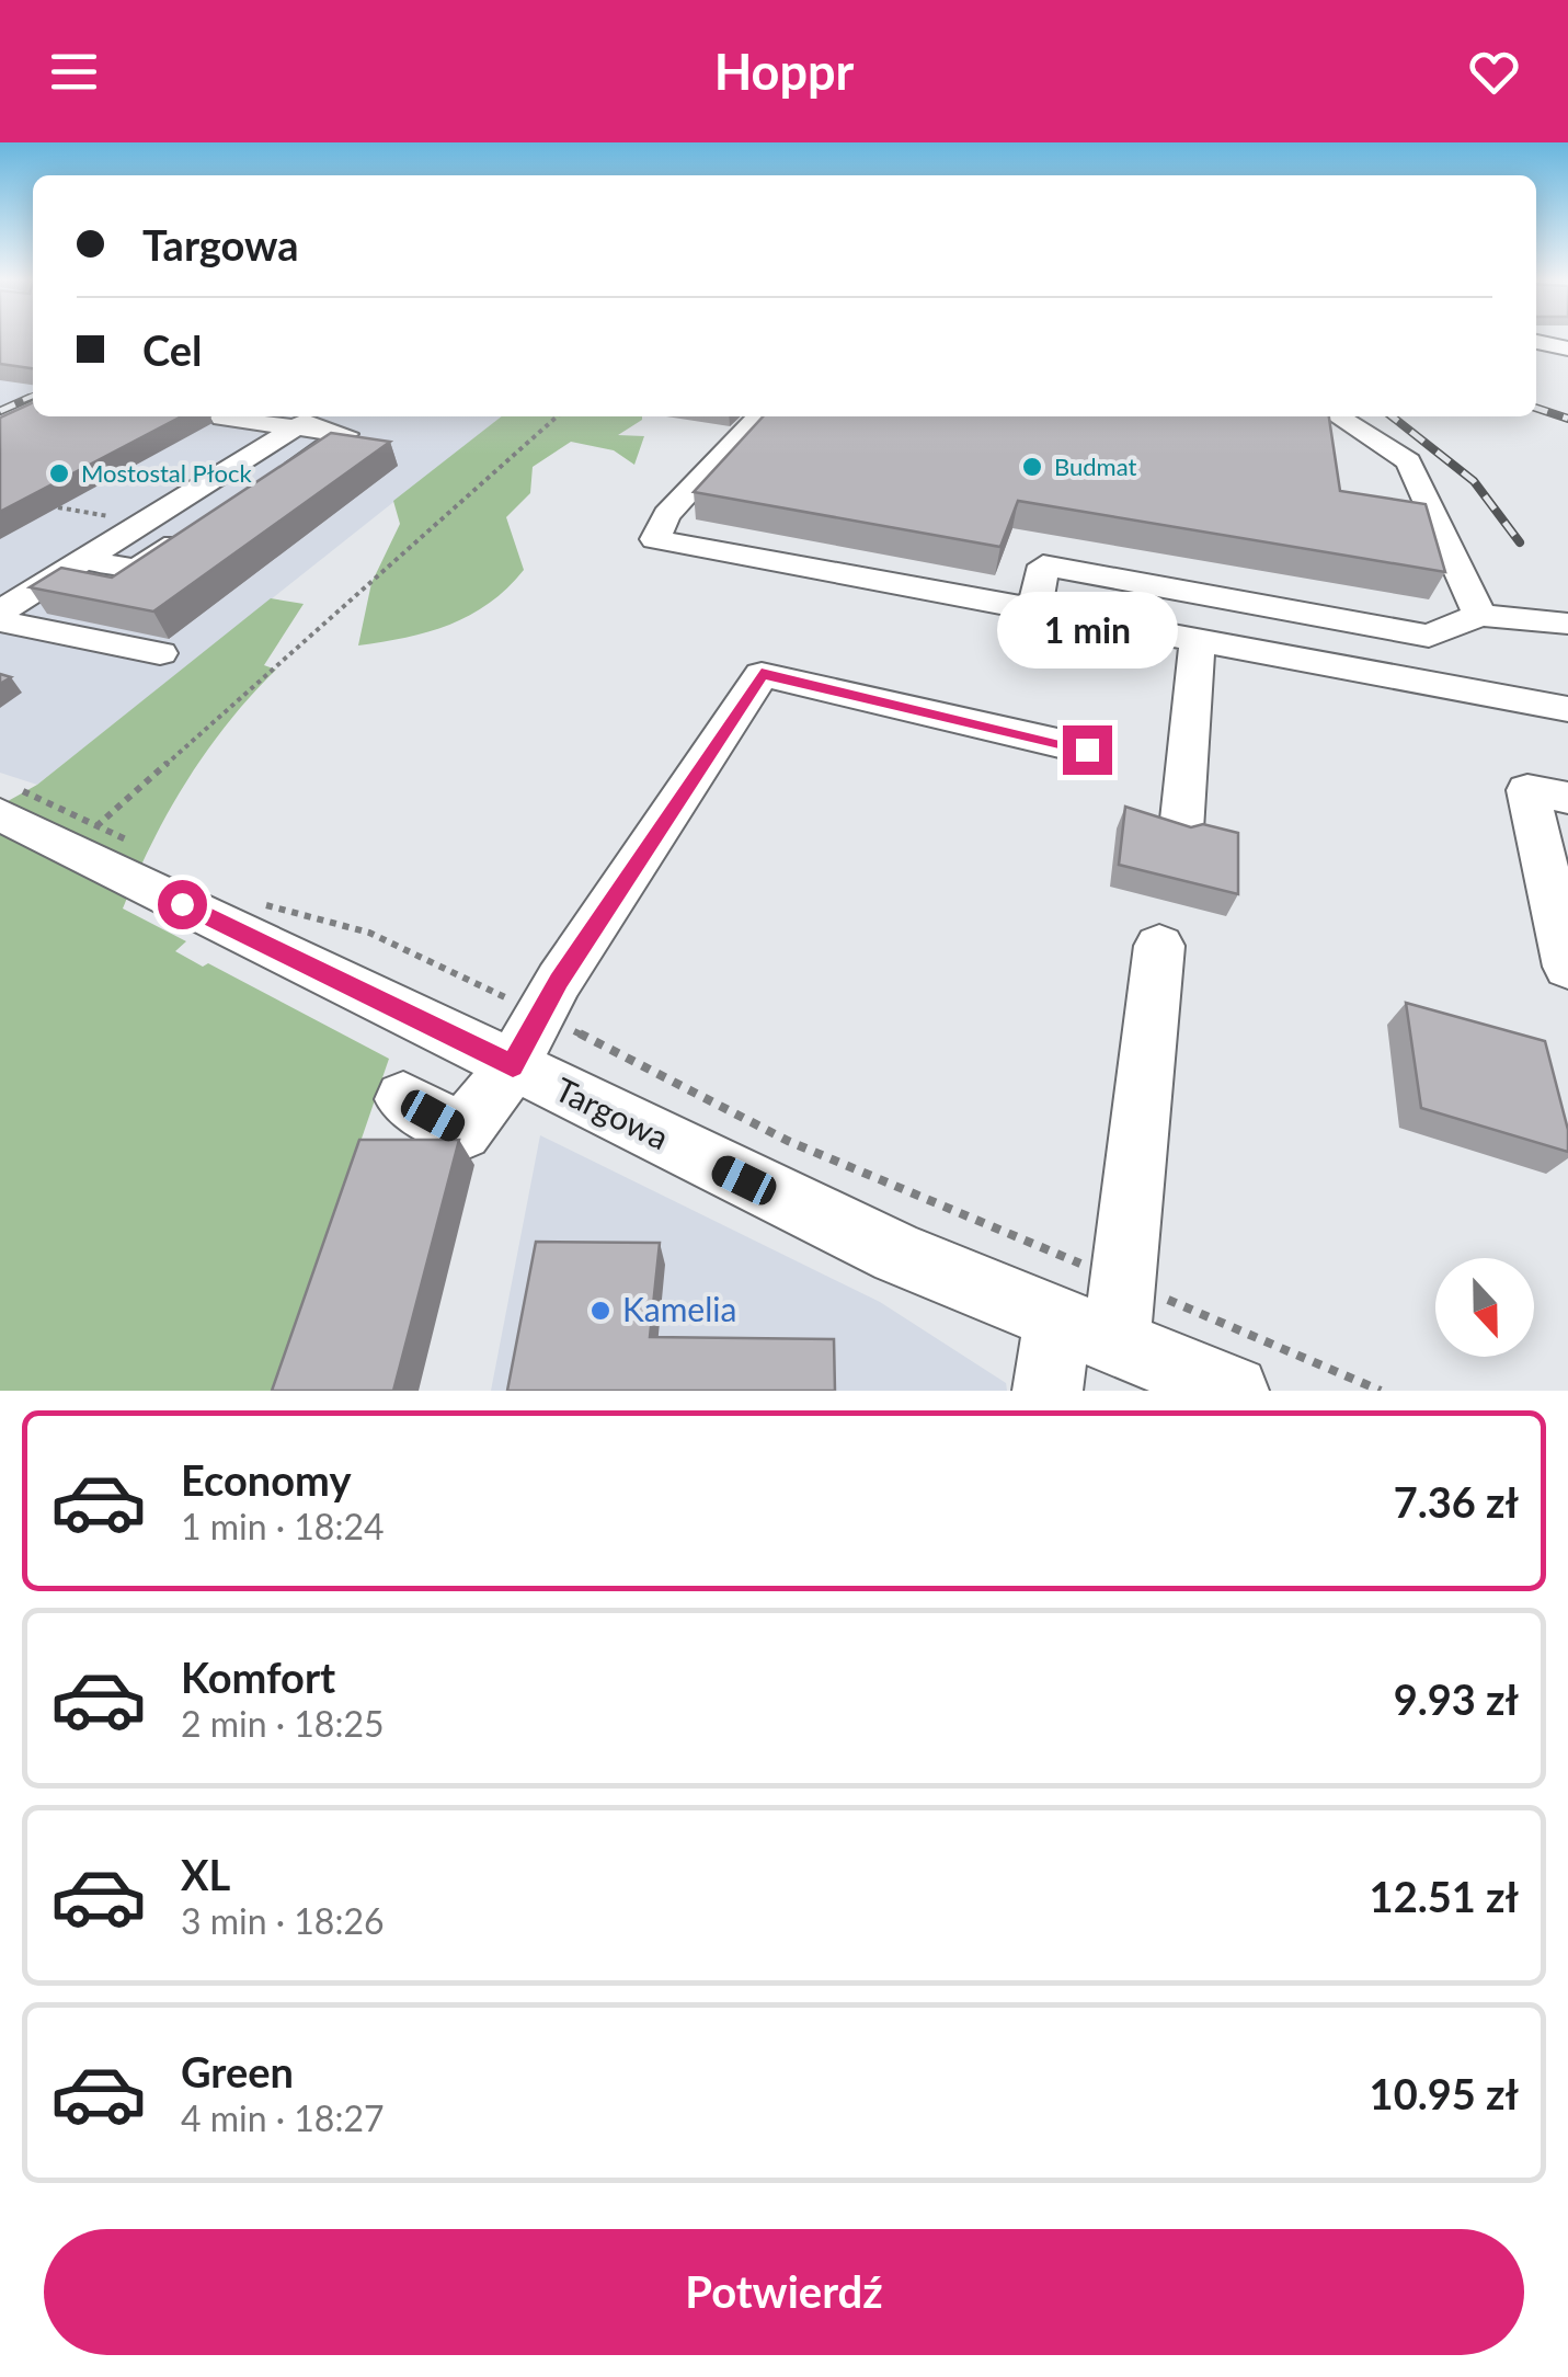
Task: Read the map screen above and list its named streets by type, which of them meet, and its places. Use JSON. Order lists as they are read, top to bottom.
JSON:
{
  "streets": {
    "street": ["Targowa"]
  },
  "places": ["Budmat", "Mostostal Płock", "Kamelia"],
  "north": "bottom",
  "page": {
    "header": "Hoppr",
    "banner": ["Targowa", "Cel"],
    "bubble": "1 min",
    "list": [
      {
        "name": "Economy",
        "note": "1 min · 18:24",
        "value": "7.36 zł"
      },
      {
        "name": "Komfort",
        "note": "2 min · 18:25",
        "value": "9.93 zł"
      },
      {
        "name": "XL",
        "note": "3 min · 18:26",
        "value": "12.51 zł"
      },
      {
        "name": "Green",
        "note": "4 min · 18:27",
        "value": "10.95 zł"
      }
    ],
    "buttons": "Potwierdź"
  }
}
